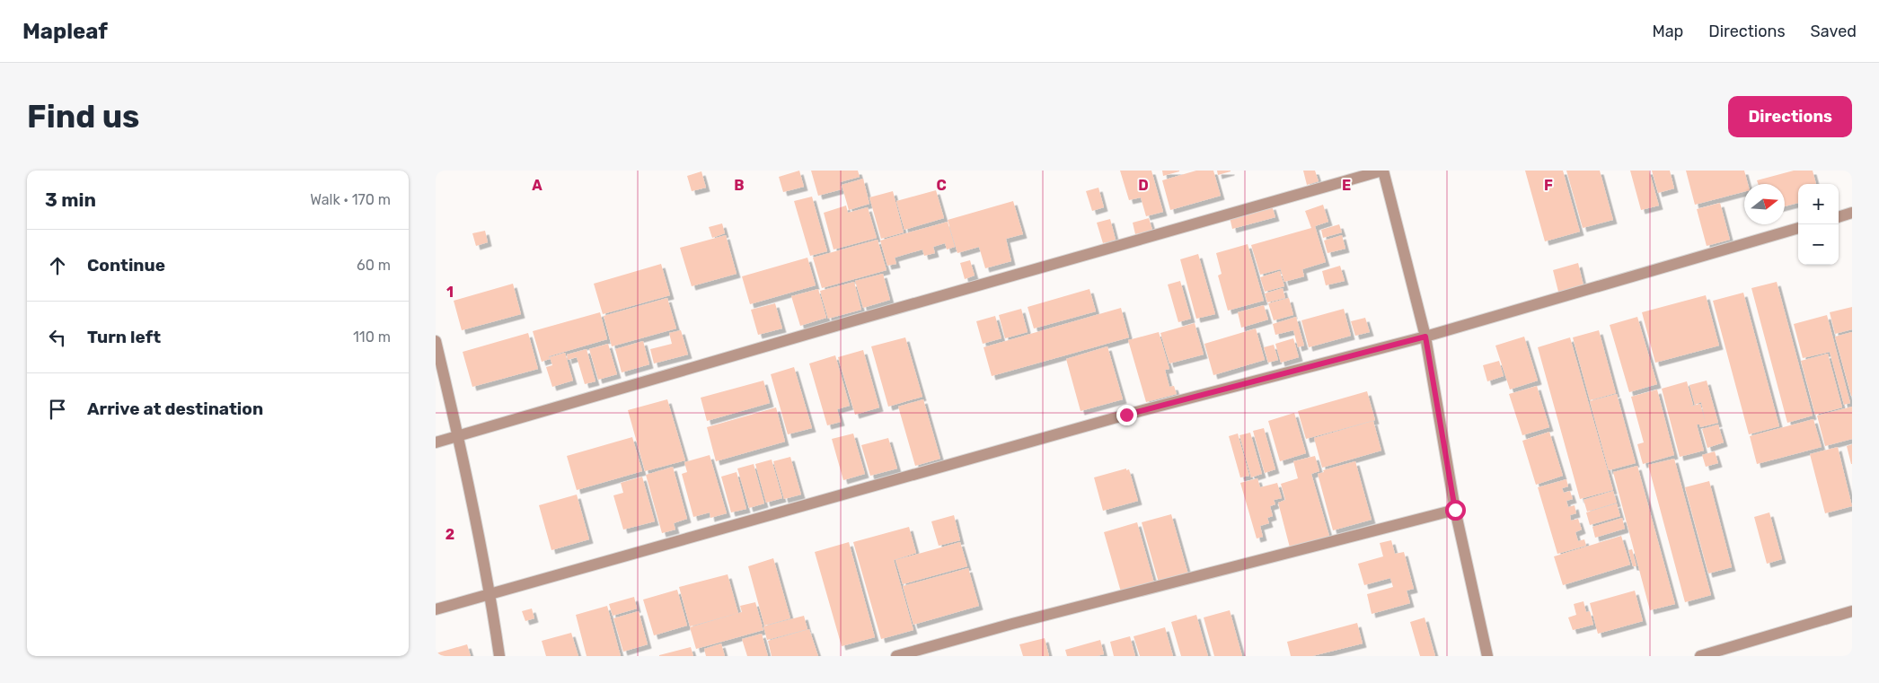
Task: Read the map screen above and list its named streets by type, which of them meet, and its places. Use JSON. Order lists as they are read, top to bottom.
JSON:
{
  "north": "right",
  "page": {
    "header": "Mapleaf",
    "nav": ["Map", "Directions", "Saved"],
    "buttons": "Directions",
    "title": "Find us",
    "heading": ["3 min", "Walk · 170 m"],
    "map_buttons": ["+", "−"],
    "list": [
      ["Continue", "60 m"],
      ["Turn left", "110 m"],
      "Arrive at destination"
    ]
  },
  "grid": {
    "columns": [
      "A",
      "B",
      "C",
      "D",
      "E",
      "F"
    ],
    "rows": ["1", "2"]
  }
}
